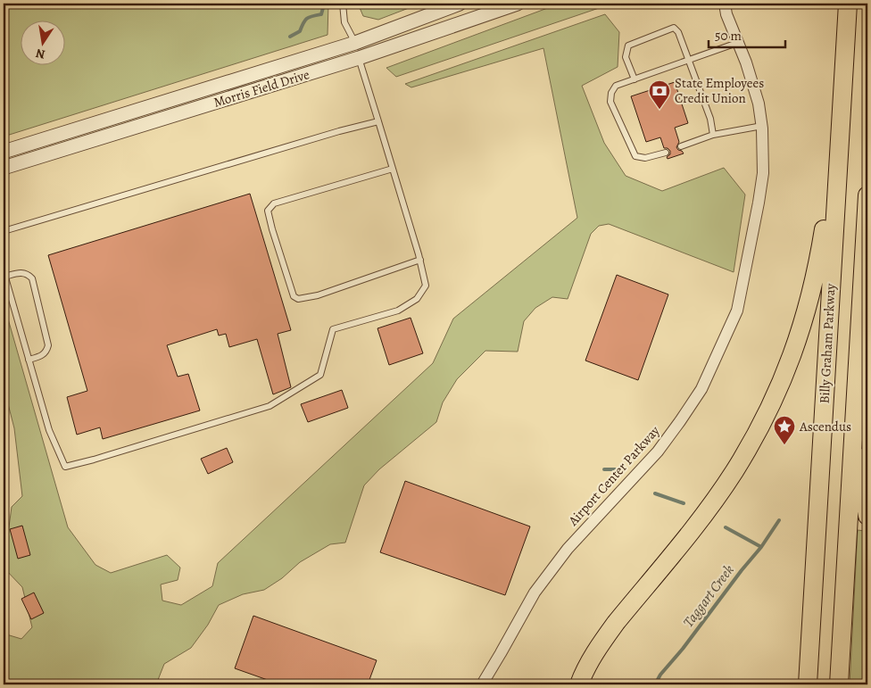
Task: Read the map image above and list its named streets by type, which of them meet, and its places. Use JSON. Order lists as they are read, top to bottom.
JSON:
{
  "streets": {
    "highway": ["Billy Graham Parkway"],
    "street": ["Morris Field Drive", "Airport Center Parkway"]
  },
  "water": ["Taggart Creek"],
  "places": {
    "bank": ["State Employees Credit Union"],
    "place": ["Ascendus"]
  },
  "scale_bar": "50 m",
  "north": "bottom"
}
